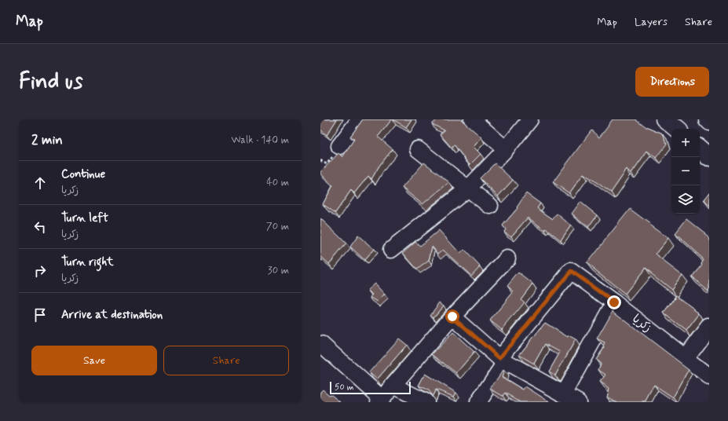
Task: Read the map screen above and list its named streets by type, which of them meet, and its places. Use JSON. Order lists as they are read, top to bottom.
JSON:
{
  "streets": {
    "street": ["زکریا"]
  },
  "scale_bar": "50 m",
  "page": {
    "header": "Map",
    "nav": ["Map", "Layers", "Share"],
    "buttons": [
      "Directions",
      ["Save", "Share"]
    ],
    "title": "Find us",
    "heading": ["2 min", "Walk · 140 m"],
    "map_buttons": ["+", "−"],
    "list": [
      ["Continue", "زکریا", "40 m"],
      ["Turn left", "زکریا", "70 m"],
      ["Turn right", "زکریا", "30 m"],
      "Arrive at destination"
    ],
    "scale": "50 m"
  }
}
